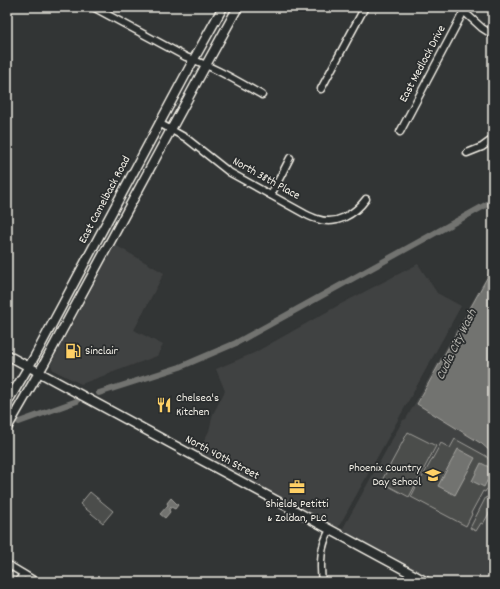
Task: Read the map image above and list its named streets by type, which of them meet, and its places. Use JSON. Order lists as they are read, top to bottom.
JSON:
{
  "streets": {
    "main road": ["East Camelback Road", "North 40th Street"],
    "street": ["East Medlock Drive", "North 38th Place"]
  },
  "crossings": [
    ["North 38th Place", "East Camelback Road"],
    ["East Camelback Road", "North 40th Street"]
  ],
  "water": ["Cudia City Wash"],
  "places": {
    "fuel station": ["Sinclair"],
    "restaurant": ["Chelsea's Kitchen"],
    "school or university": ["Phoenix Country Day School"],
    "office": ["Shields Petitti & Zoldan, PLC"]
  }
}
